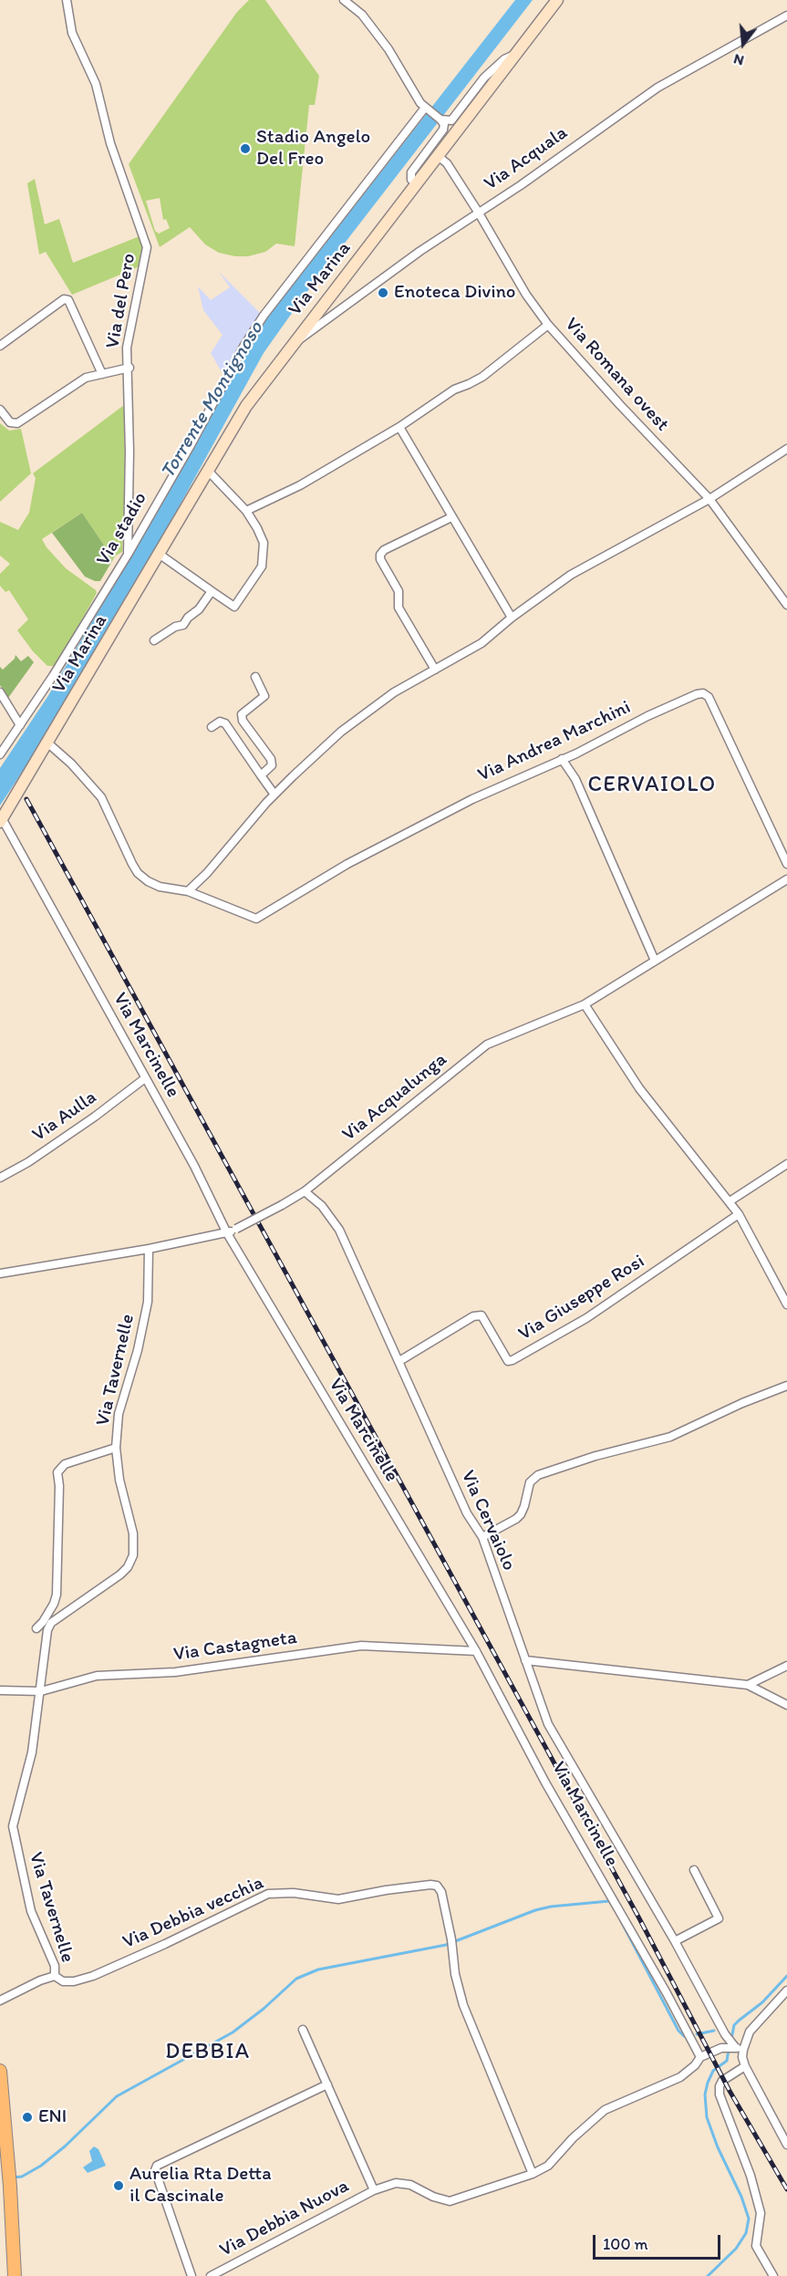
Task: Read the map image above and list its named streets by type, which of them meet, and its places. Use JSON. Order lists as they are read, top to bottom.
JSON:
{
  "streets": {
    "main road": ["Via Marina"],
    "street": [
      "Via Acquala",
      "Via del Pero",
      "Via Romana ovest",
      "Via stadio",
      "Via Andrea Marchini",
      "Via Marcinelle",
      "Via Acqualunga",
      "Via Aulla",
      "Via Giuseppe Rosi",
      "Via Tavernelle",
      "Via Cervaiolo",
      "Via Castagneta",
      "Via Debbia vecchia",
      "Via Debbia Nuova"
    ]
  },
  "crossings": [
    ["Via Acquala", "Via Marina"],
    ["Via Acquala", "Via Romana ovest"],
    ["Via Marina", "Via Romana ovest"],
    ["Via Marina", "Via Marcinelle"],
    ["Via del Pero", "Via stadio"],
    ["Via Marcinelle", "Via Acqualunga"],
    ["Via Marcinelle", "Via Aulla"],
    ["Via Marcinelle", "Via Castagneta"],
    ["Via Marcinelle", "Via Debbia Nuova"],
    ["Via Acqualunga", "Via Tavernelle"],
    ["Via Acqualunga", "Via Cervaiolo"],
    ["Via Giuseppe Rosi", "Via Cervaiolo"],
    ["Via Tavernelle", "Via Castagneta"],
    ["Via Tavernelle", "Via Debbia vecchia"],
    ["Via Debbia vecchia", "Via Debbia Nuova"]
  ],
  "districts": ["CERVAIOLO", "DEBBIA"],
  "water": ["Torrente Montignoso"],
  "places": [
    "Stadio Angelo Del Freo",
    "Enoteca Divino",
    "ENI",
    "Aurelia Rta Detta il Cascinale"
  ],
  "scale_bar": "100 m",
  "north": "bottom"
}
